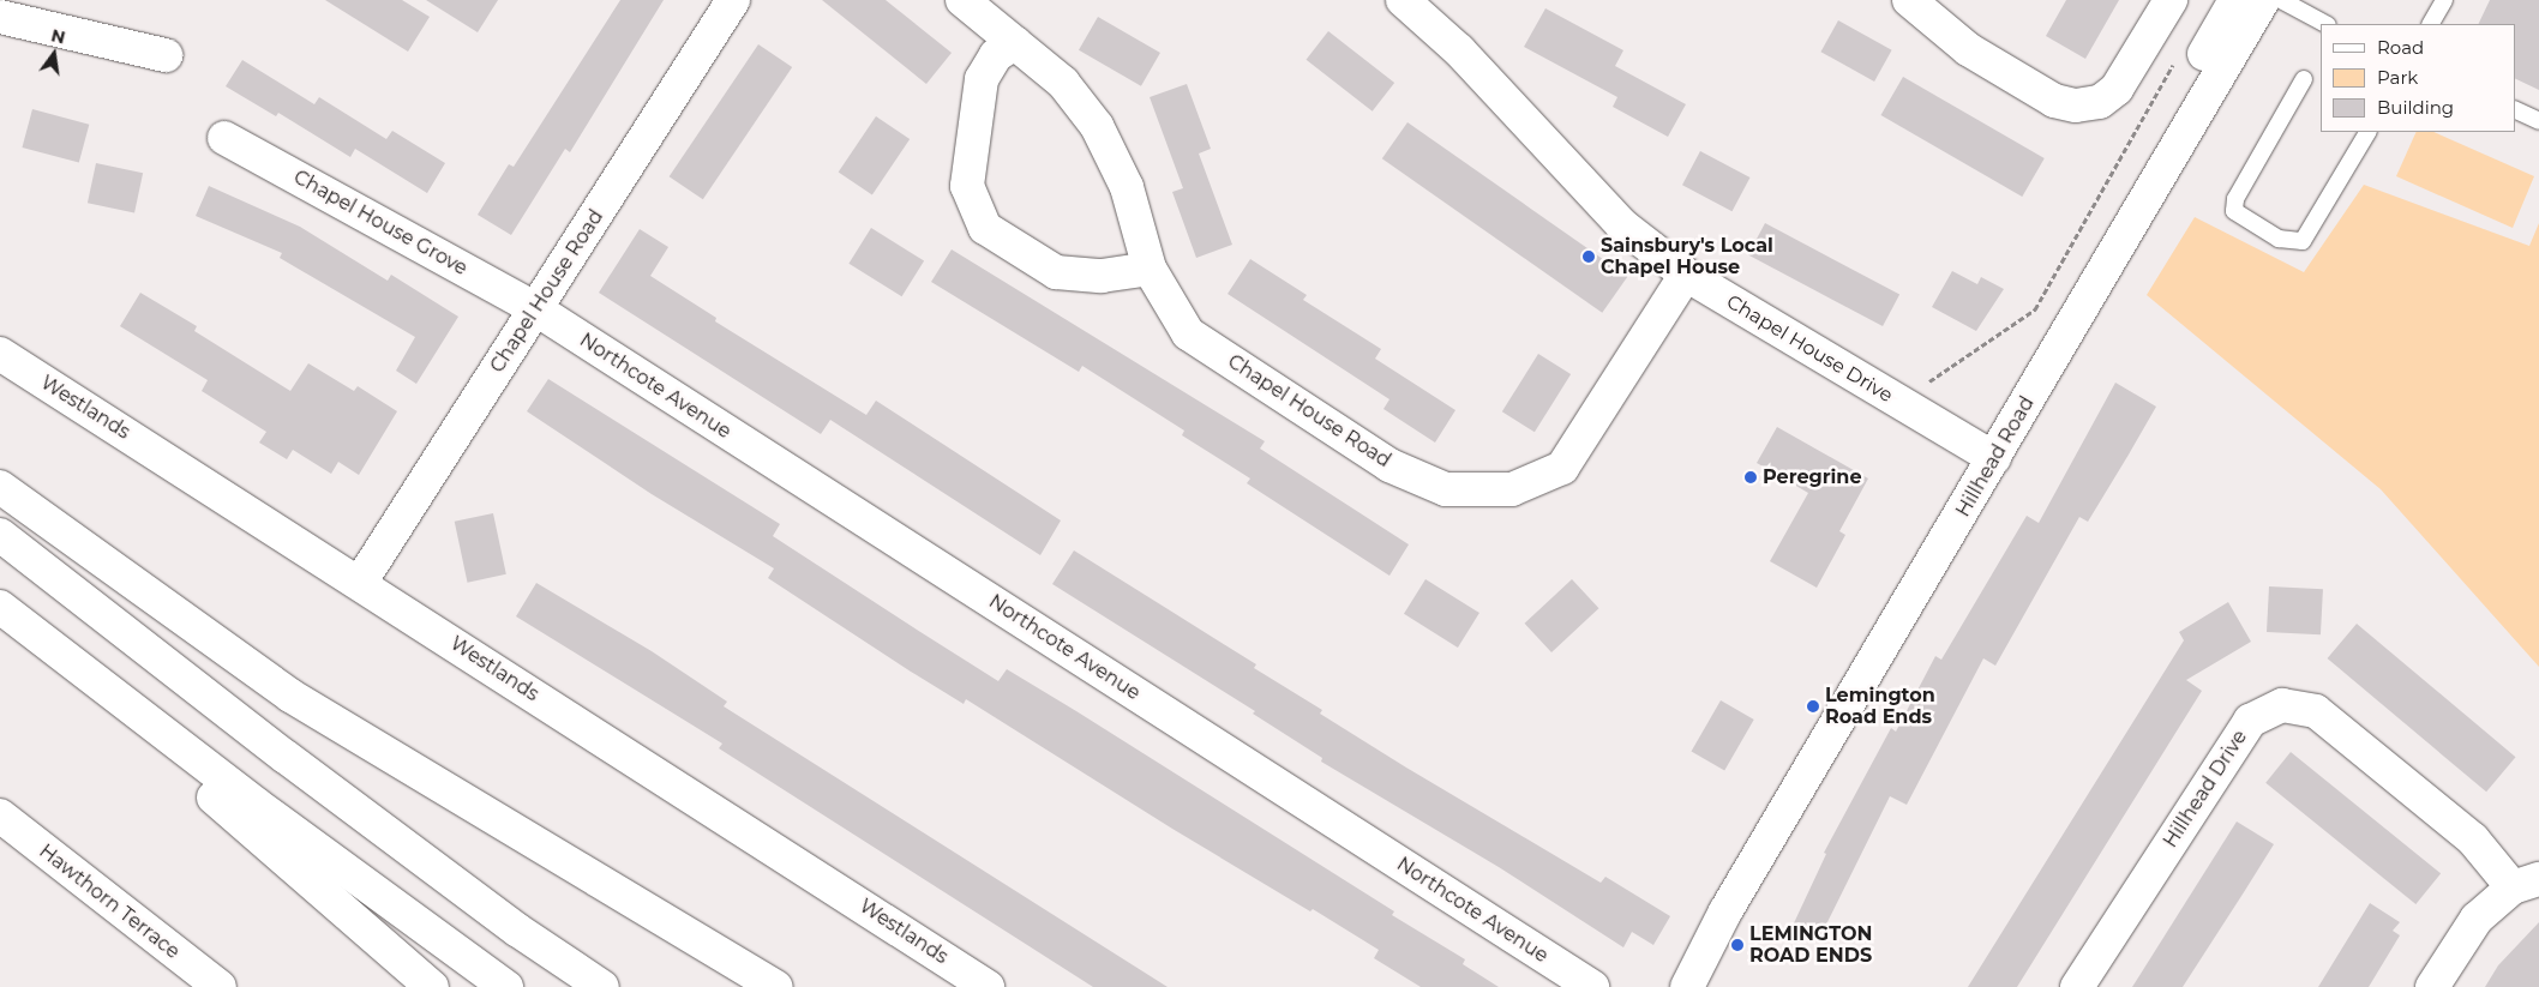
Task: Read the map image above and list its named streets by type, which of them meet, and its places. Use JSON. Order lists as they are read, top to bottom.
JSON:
{
  "streets": {
    "main road": [
      "Chapel House Grove",
      "Chapel House Road",
      "Chapel House Drive",
      "Northcote Avenue",
      "Westlands",
      "Hillhead Road",
      "Hillhead Drive",
      "Hawthorn Terrace"
    ]
  },
  "crossings": [
    ["Chapel House Grove", "Chapel House Road"],
    ["Chapel House Grove", "Northcote Avenue"],
    ["Chapel House Road", "Chapel House Drive"],
    ["Chapel House Road", "Northcote Avenue"],
    ["Chapel House Road", "Westlands"],
    ["Chapel House Drive", "Hillhead Road"]
  ],
  "places": [
    "Sainsbury's Local Chapel House",
    "Peregrine",
    "Lemington Road Ends",
    "LEMINGTON ROAD ENDS"
  ],
  "legend": ["Road", "Park", "Building"],
  "north": "top"
}
